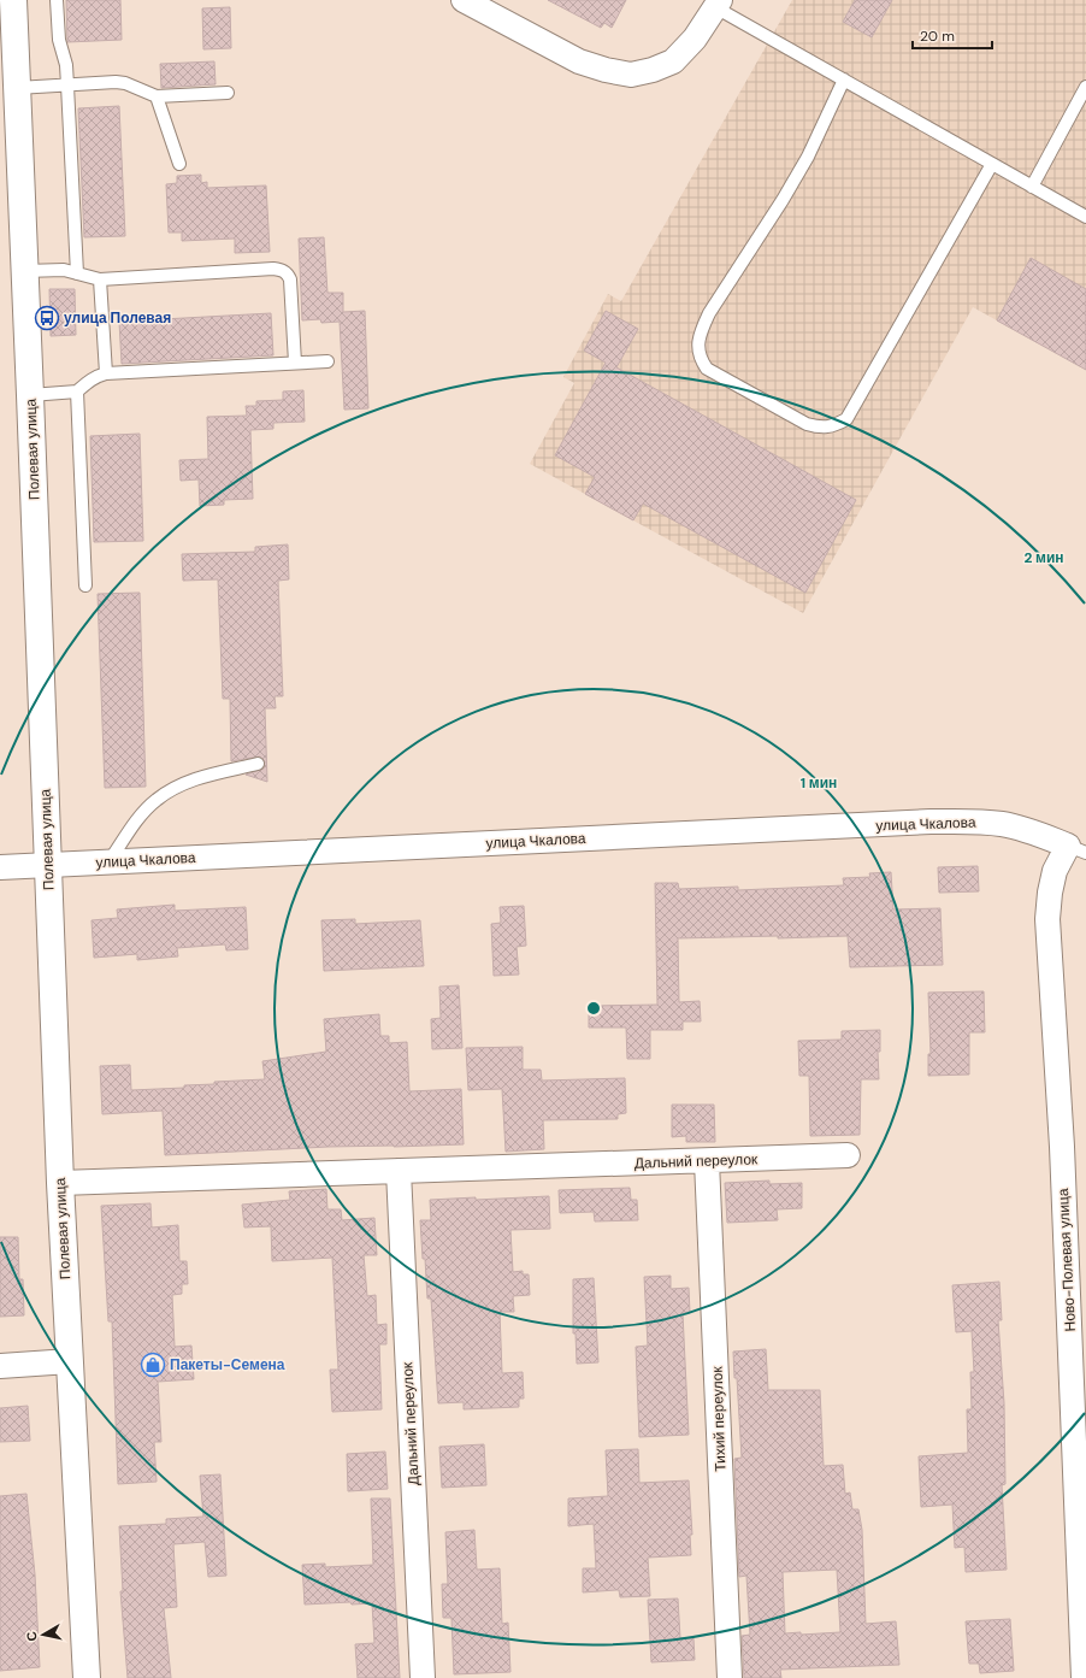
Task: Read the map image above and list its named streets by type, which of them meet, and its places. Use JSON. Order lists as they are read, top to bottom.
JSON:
{
  "streets": {
    "main road": ["Полевая улица"],
    "street": [
      "улица Чкалова",
      "Дальний переулок",
      "Ново-Полевая улица",
      "Тихий переулок"
    ]
  },
  "crossings": [
    ["Полевая улица", "улица Чкалова"],
    ["Полевая улица", "Дальний переулок"],
    ["улица Чкалова", "Ново-Полевая улица"],
    ["Дальний переулок", "Тихий переулок"]
  ],
  "places": {
    "bus stop": ["улица Полевая"],
    "shop": ["Пакеты-Семена"]
  },
  "scale_bar": "20 m",
  "north": "left",
  "rings": ["2 мин", "1 мин"]
}
